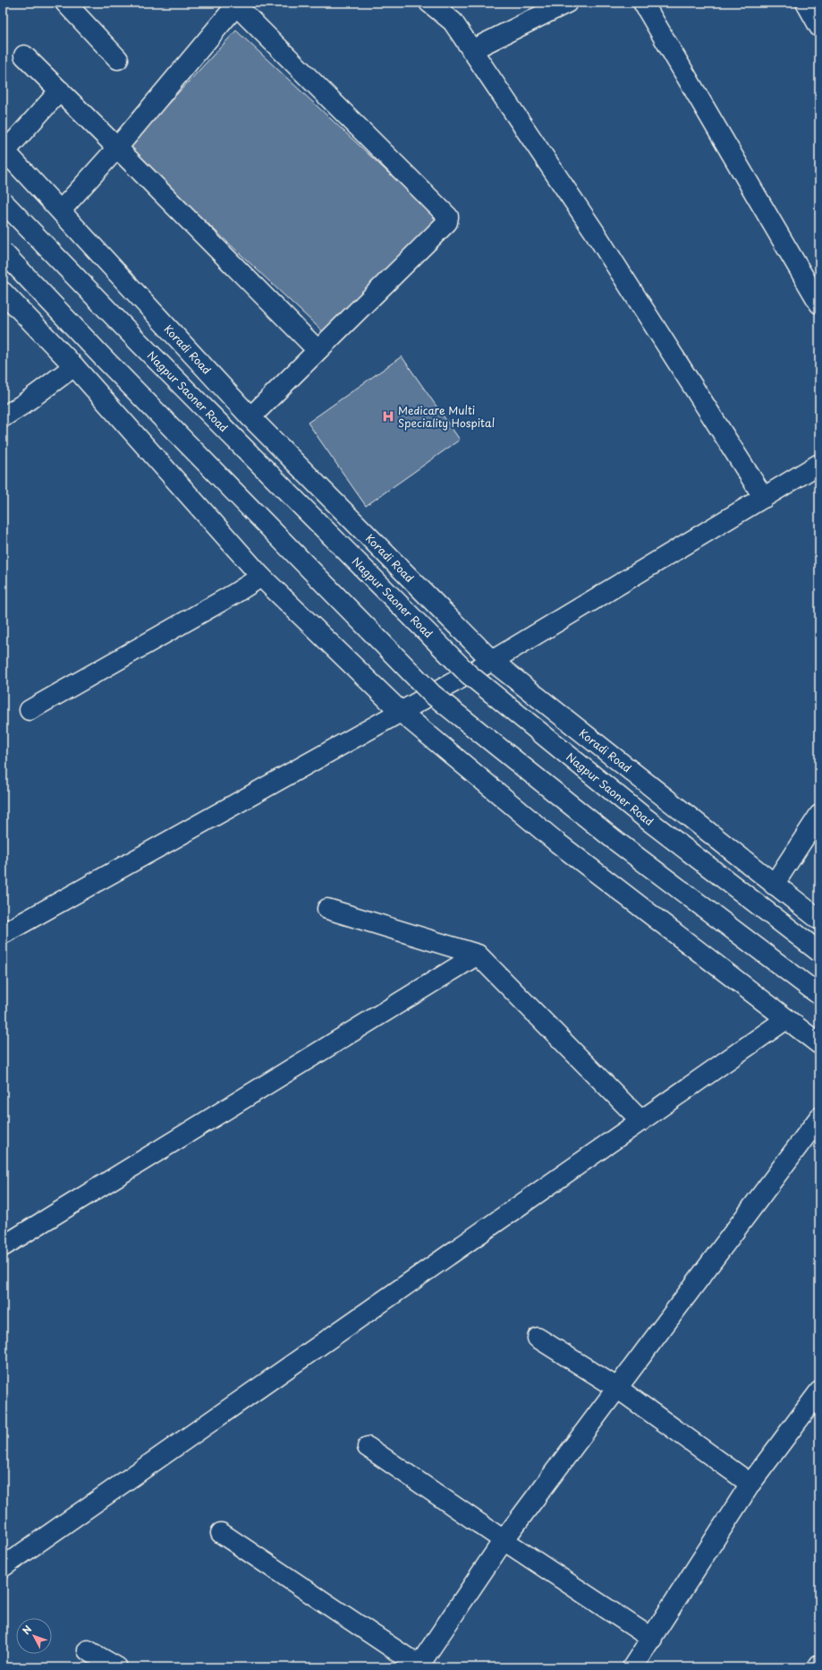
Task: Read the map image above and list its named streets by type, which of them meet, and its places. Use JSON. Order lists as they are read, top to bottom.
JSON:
{
  "streets": {
    "main road": ["Koradi Road", "Nagpur Saoner Road"]
  },
  "places": {
    "hospital": ["Medicare Multi Speciality Hospital"]
  },
  "north": "top left"
}
